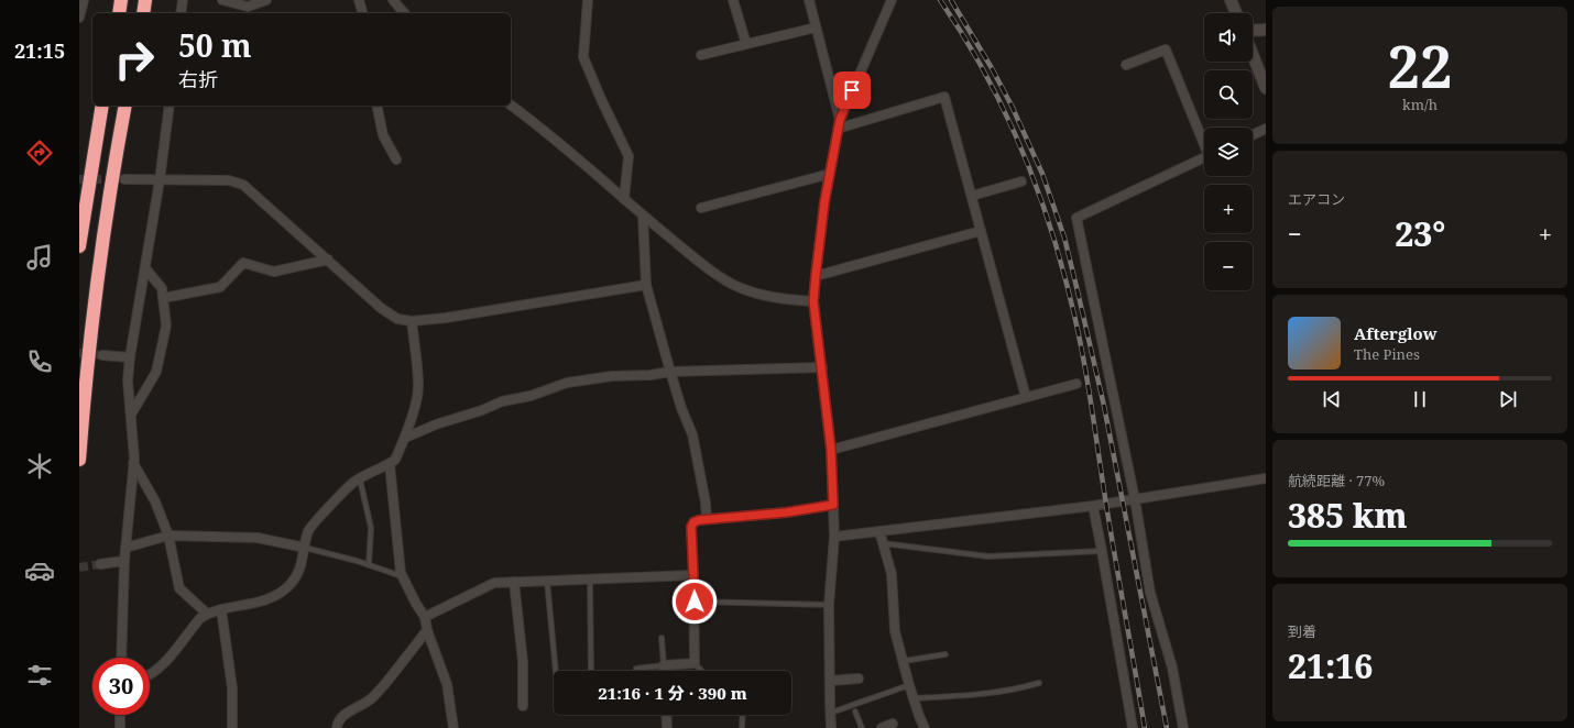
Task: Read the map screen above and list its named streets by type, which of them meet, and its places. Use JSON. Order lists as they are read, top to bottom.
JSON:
{
  "page": {
    "tabs": "21:15",
    "tile": [
      ["22", "km/h"],
      "エアコン",
      ["航続距離 · 77%", "385 km"],
      ["到着", "21:16"]
    ],
    "map_buttons": ["+", "−"],
    "turn": ["50 m", "右折"],
    "heat": ["−", "23°", "+"],
    "song": ["Afterglow", "The Pines"],
    "limit": "30",
    "trip": "21:16 · 1 分 · 390 m"
  }
}
